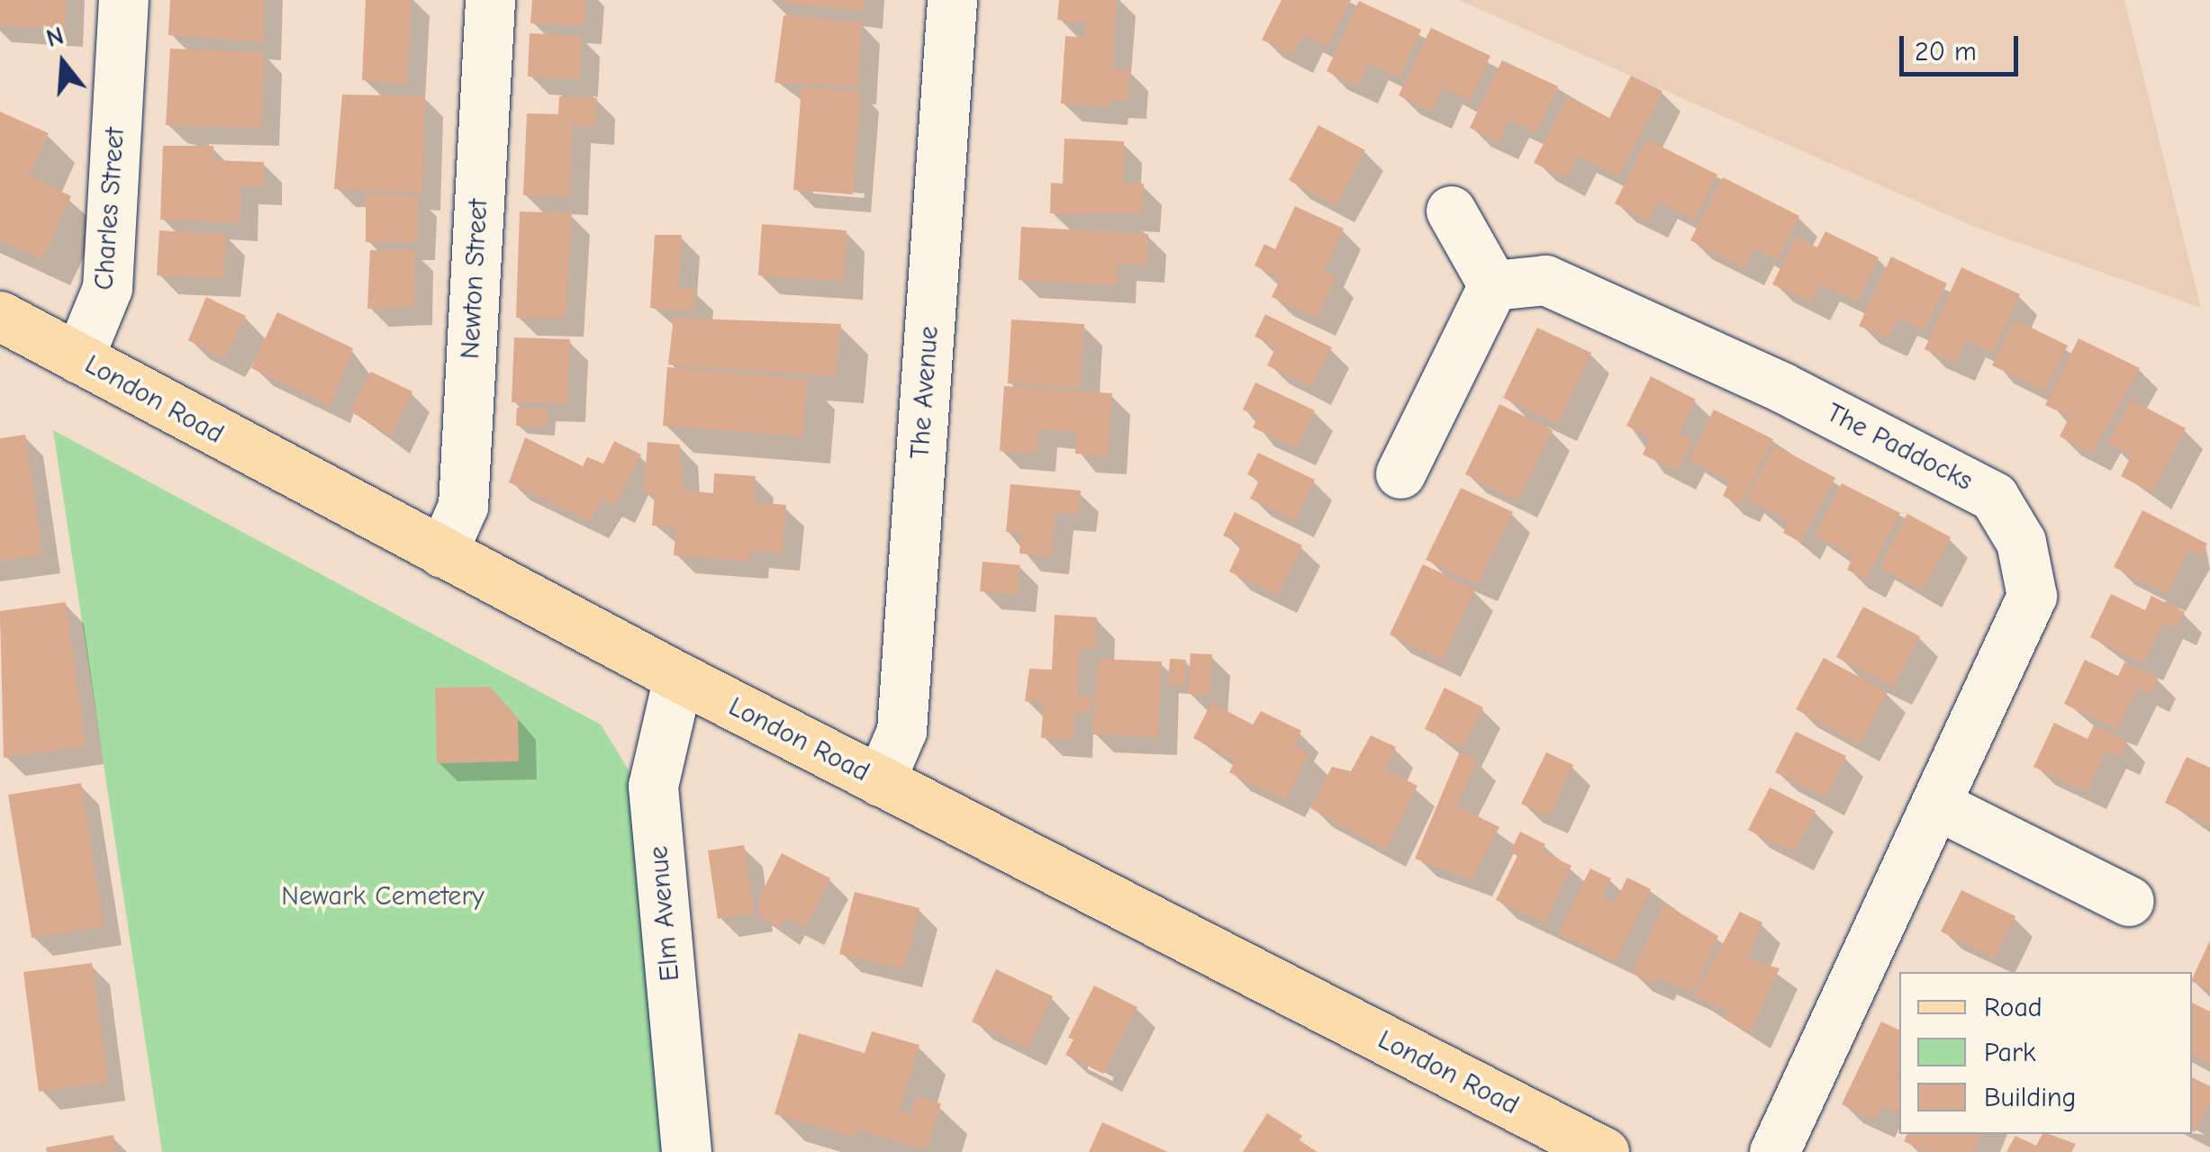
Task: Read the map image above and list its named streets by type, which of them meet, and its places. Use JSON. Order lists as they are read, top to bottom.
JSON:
{
  "streets": {
    "main road": ["London Road"],
    "street": [
      "Charles Street",
      "Newton Street",
      "The Avenue",
      "The Paddocks",
      "Elm Avenue"
    ]
  },
  "crossings": [
    ["Charles Street", "London Road"],
    ["Newton Street", "London Road"],
    ["The Avenue", "London Road"],
    ["London Road", "Elm Avenue"]
  ],
  "parks": ["Newark Cemetery"],
  "legend": ["Road", "Park", "Building"],
  "scale_bar": "20 m",
  "north": "top"
}
